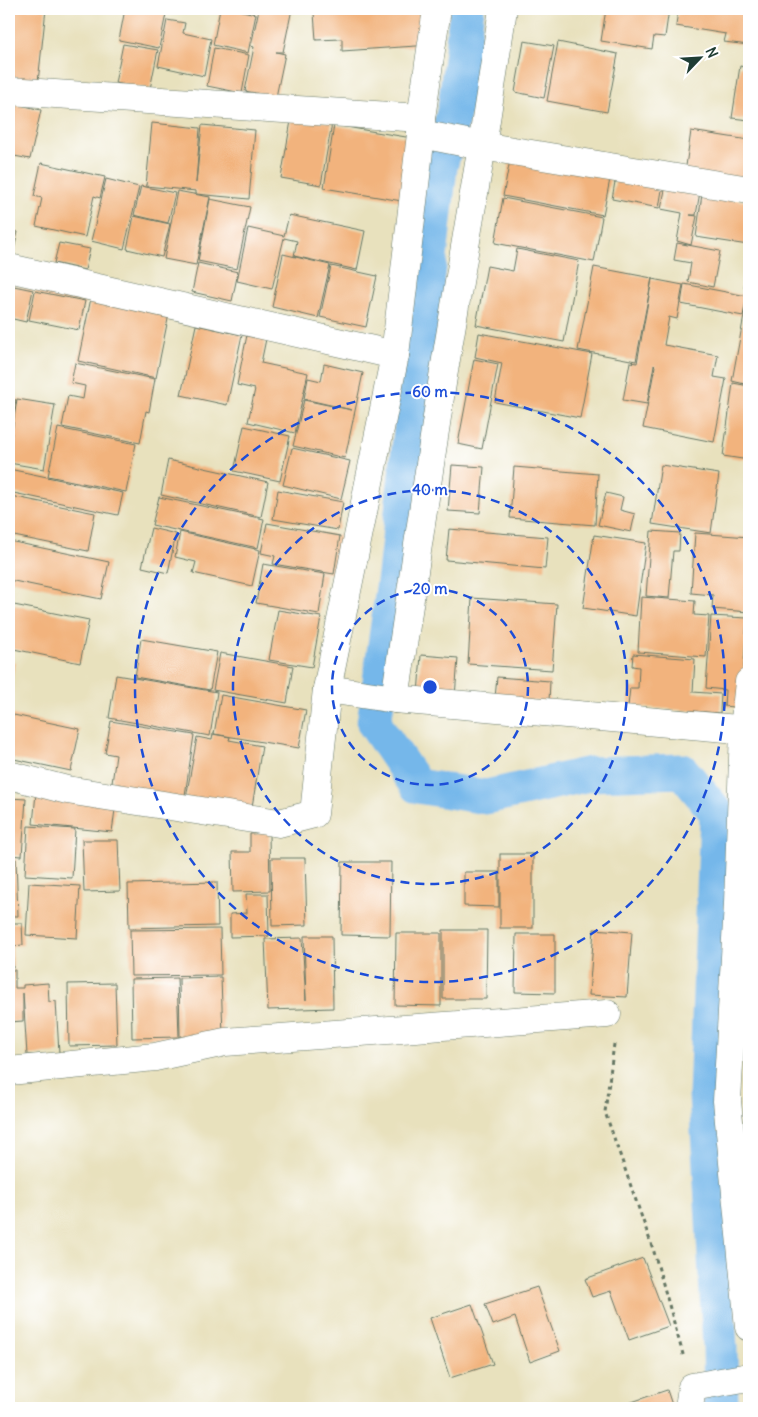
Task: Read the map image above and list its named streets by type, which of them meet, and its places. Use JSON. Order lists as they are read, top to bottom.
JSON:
{
  "north": "top right",
  "rings": ["60 m", "40 m", "20 m"]
}
